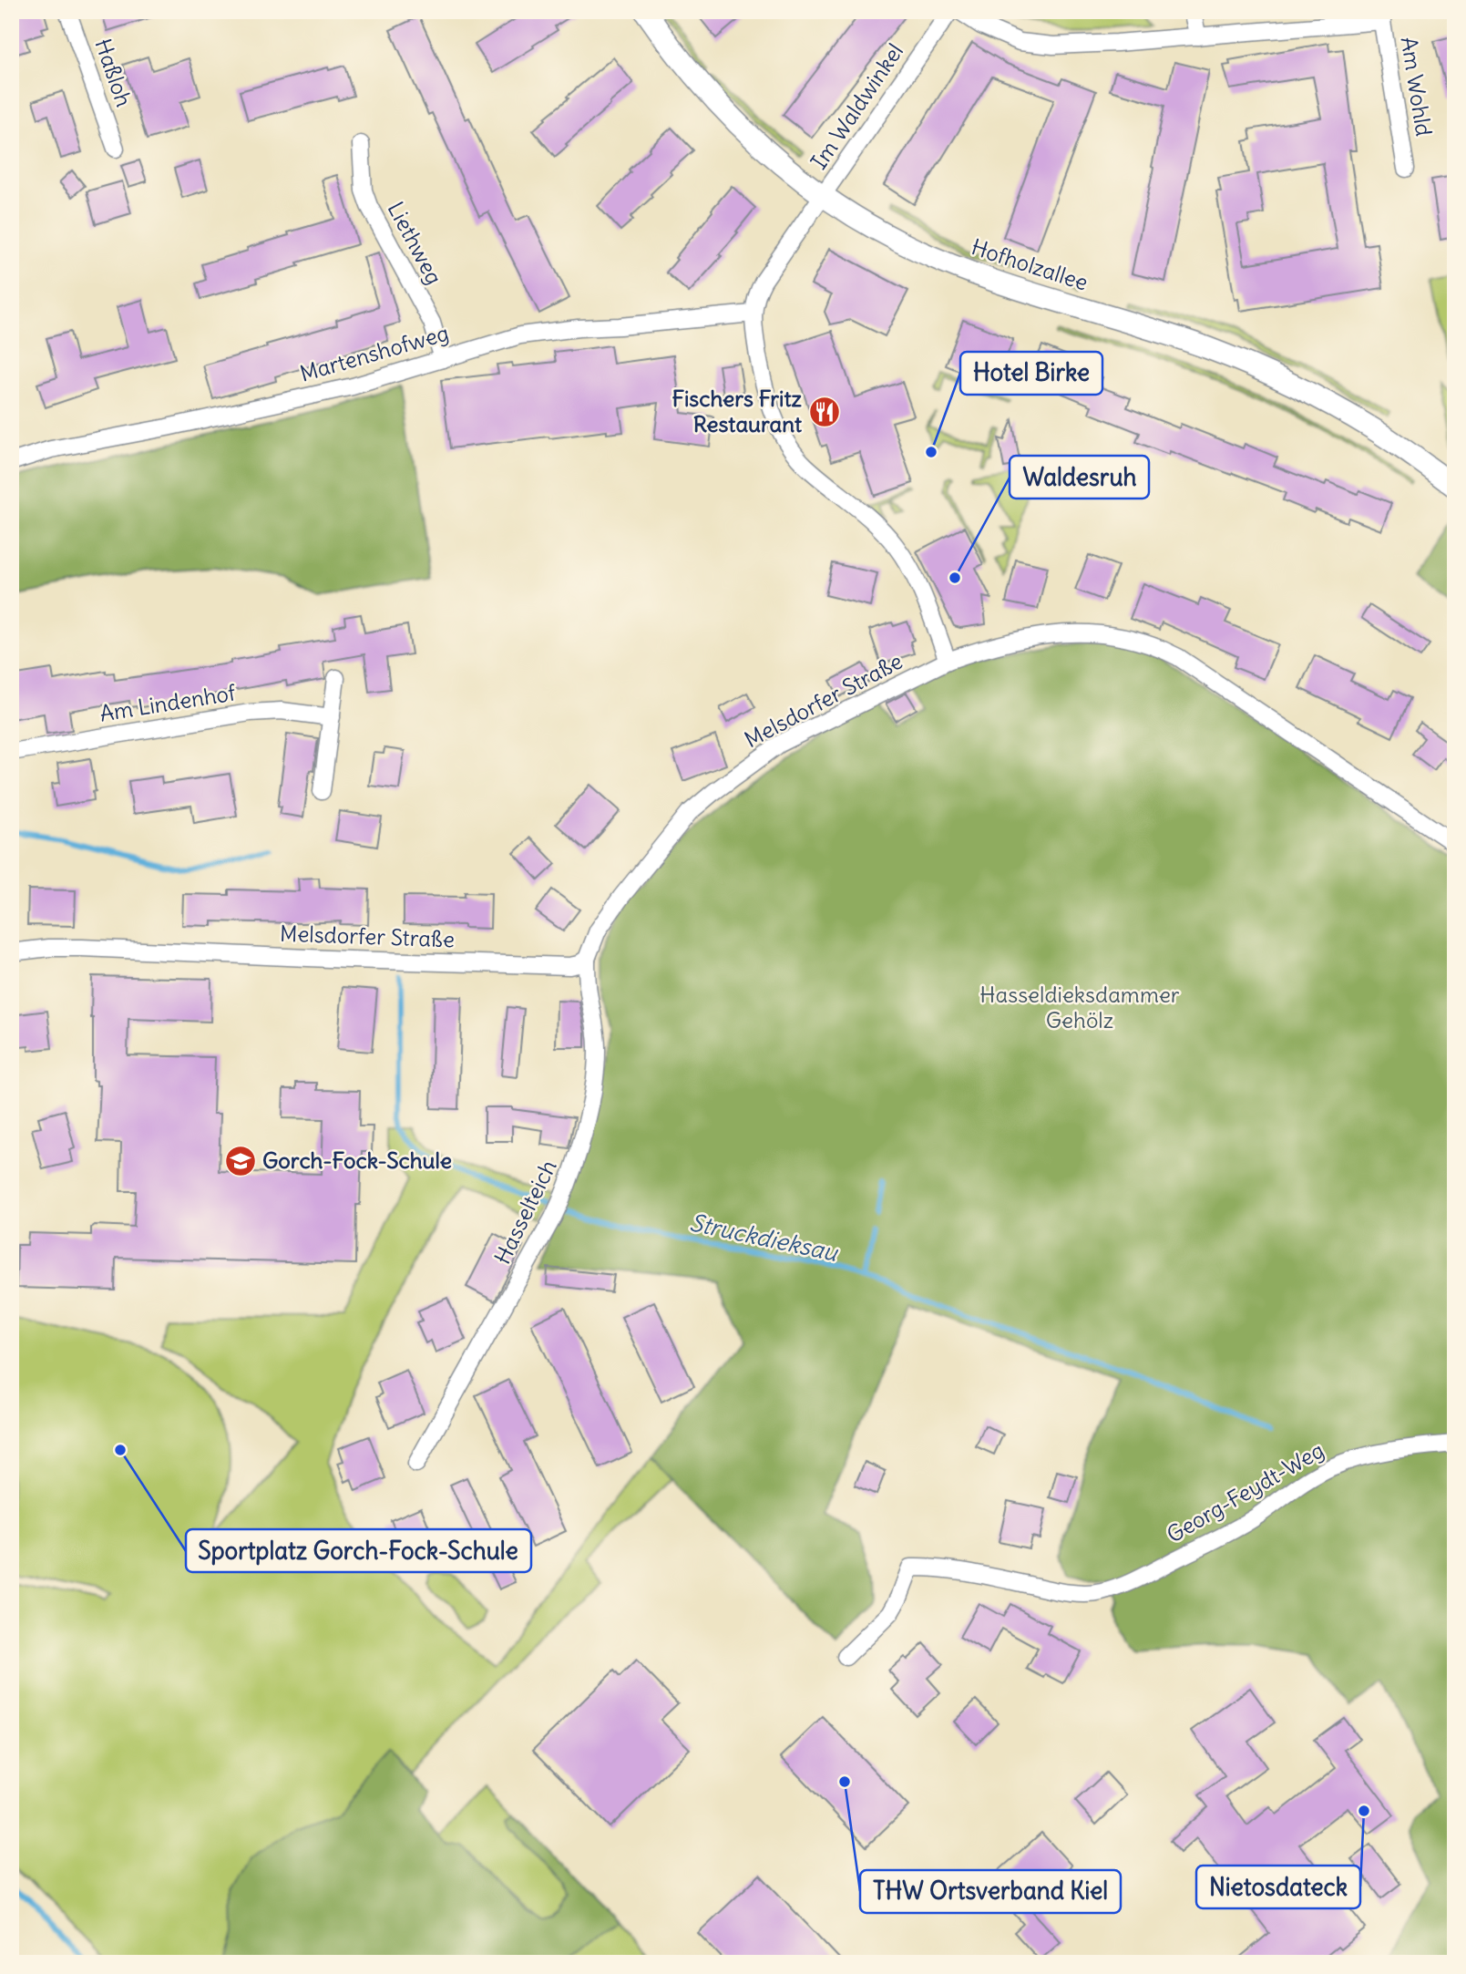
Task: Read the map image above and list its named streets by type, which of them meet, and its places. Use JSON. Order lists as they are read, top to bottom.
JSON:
{
  "streets": {
    "street": [
      "Haßloh",
      "Am Wohld",
      "Im Waldwinkel",
      "Liethweg",
      "Hofholzallee",
      "Martenshofweg",
      "Melsdorfer Straße",
      "Am Lindenhof",
      "Hasselteich",
      "Georg-Feydt-Weg"
    ]
  },
  "crossings": [
    ["Im Waldwinkel", "Hofholzallee"],
    ["Liethweg", "Martenshofweg"],
    ["Melsdorfer Straße", "Hasselteich"]
  ],
  "water": ["Struckdieksau"],
  "parks": ["Hasseldieksdammer Gehölz"],
  "places": {
    "restaurant": ["Fischers Fritz Restaurant"],
    "other": [
      "Hotel Birke",
      "Waldesruh",
      "Sportplatz Gorch-Fock-Schule",
      "THW Ortsverband Kiel",
      "Nietosdateck"
    ],
    "school or university": ["Gorch-Fock-Schule"]
  }
}
